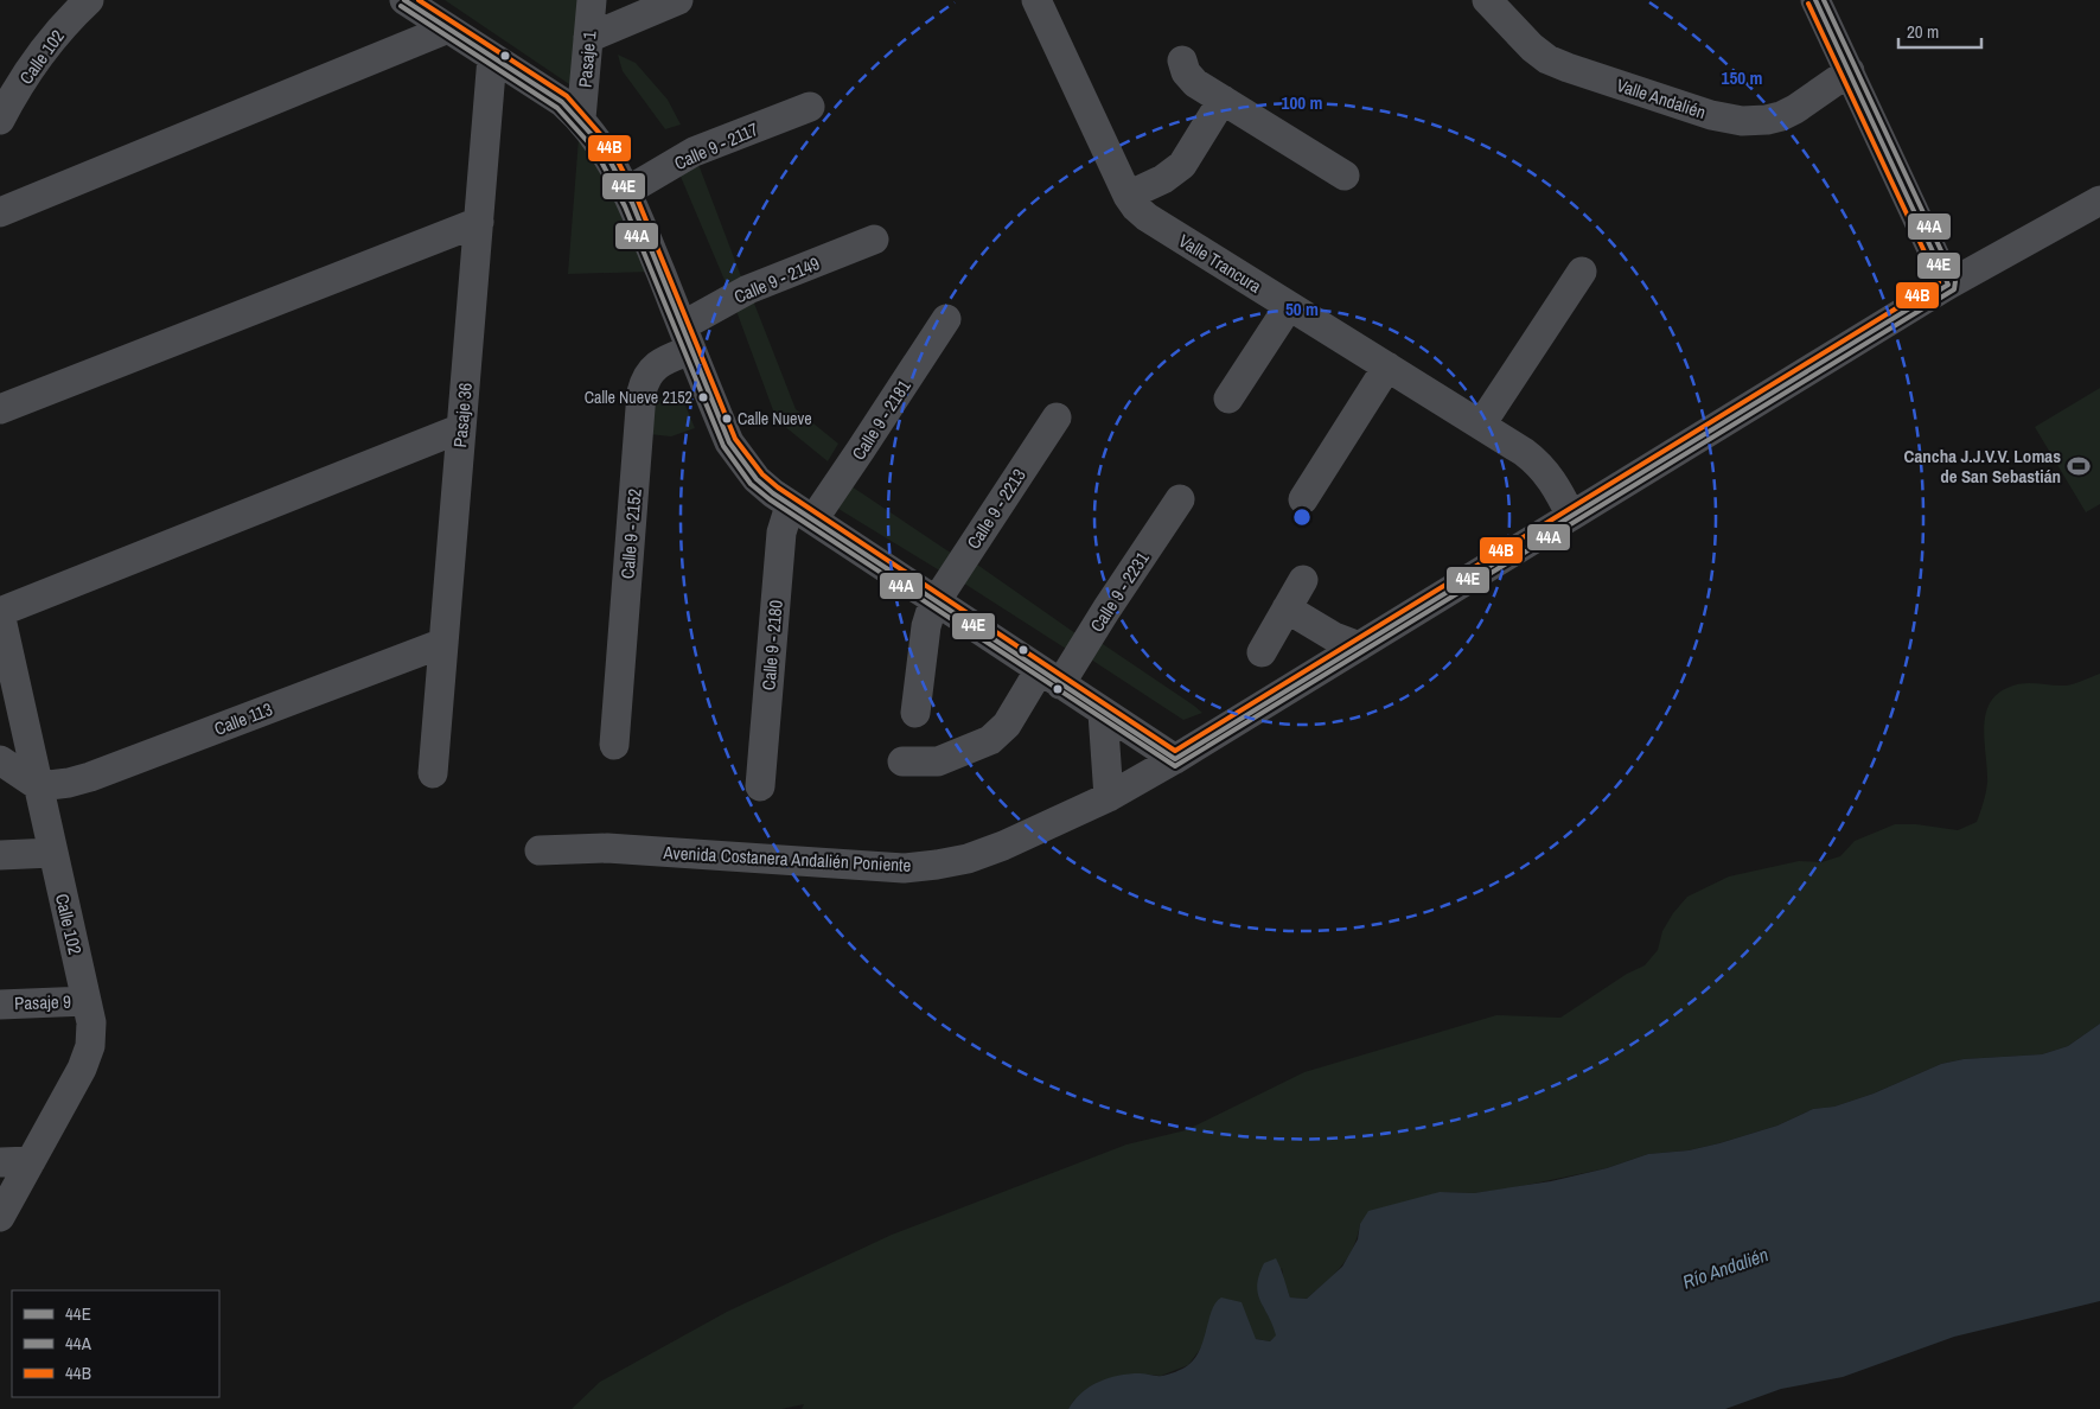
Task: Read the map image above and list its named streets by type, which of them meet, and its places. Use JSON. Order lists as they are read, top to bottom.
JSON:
{
  "streets": {
    "street": [
      "Calle 102",
      "Pasaje 1",
      "Valle Andalién",
      "Calle 9 - 2117",
      "Valle Trancura",
      "Calle 9 - 2149",
      "Pasaje 36",
      "Calle 9 - 2181",
      "Calle 9 - 2213",
      "Calle 9 - 2152",
      "Calle 9 - 2231",
      "Calle 9 - 2180",
      "Calle 113",
      "Avenida Costanera Andalién Poniente",
      "Pasaje 9"
    ]
  },
  "crossings": [
    ["Calle 102", "Calle 113"],
    ["Calle 102", "Pasaje 9"],
    ["Valle Trancura", "Avenida Costanera Andalién Poniente"],
    ["Calle 9 - 2149", "Calle 9 - 2152"],
    ["Pasaje 36", "Calle 113"],
    ["Calle 9 - 2181", "Calle 9 - 2180"]
  ],
  "water": ["Río Andalién"],
  "places": {
    "other": ["Calle Nueve 2152", "Calle Nueve"],
    "sports": ["Cancha J.J.V.V. Lomas de San Sebastián"]
  },
  "lines": ["transit line 44E", "transit line 44A", "transit line 44B"],
  "legend": ["44E", "44A", "44B"],
  "scale_bar": "20 m",
  "rings": ["150 m", "100 m", "50 m"]
}
